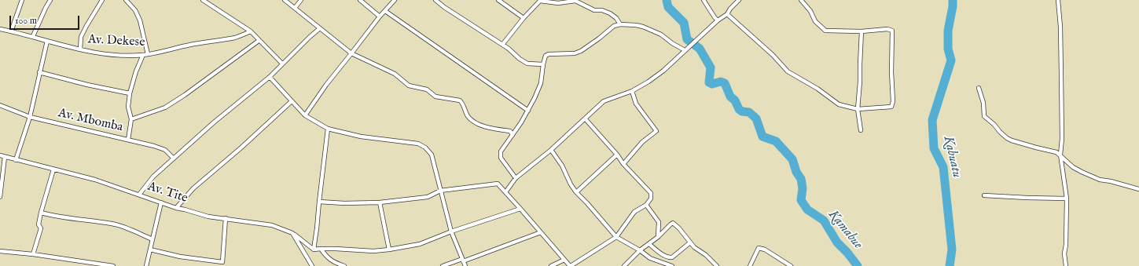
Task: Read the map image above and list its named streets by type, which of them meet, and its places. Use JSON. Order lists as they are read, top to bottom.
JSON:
{
  "streets": {
    "street": ["Av. Dekese", "Av. Mbomba", "Av. Tite"]
  },
  "water": ["Kabuatu", "Kamabue"],
  "scale_bar": "100 m"
}
